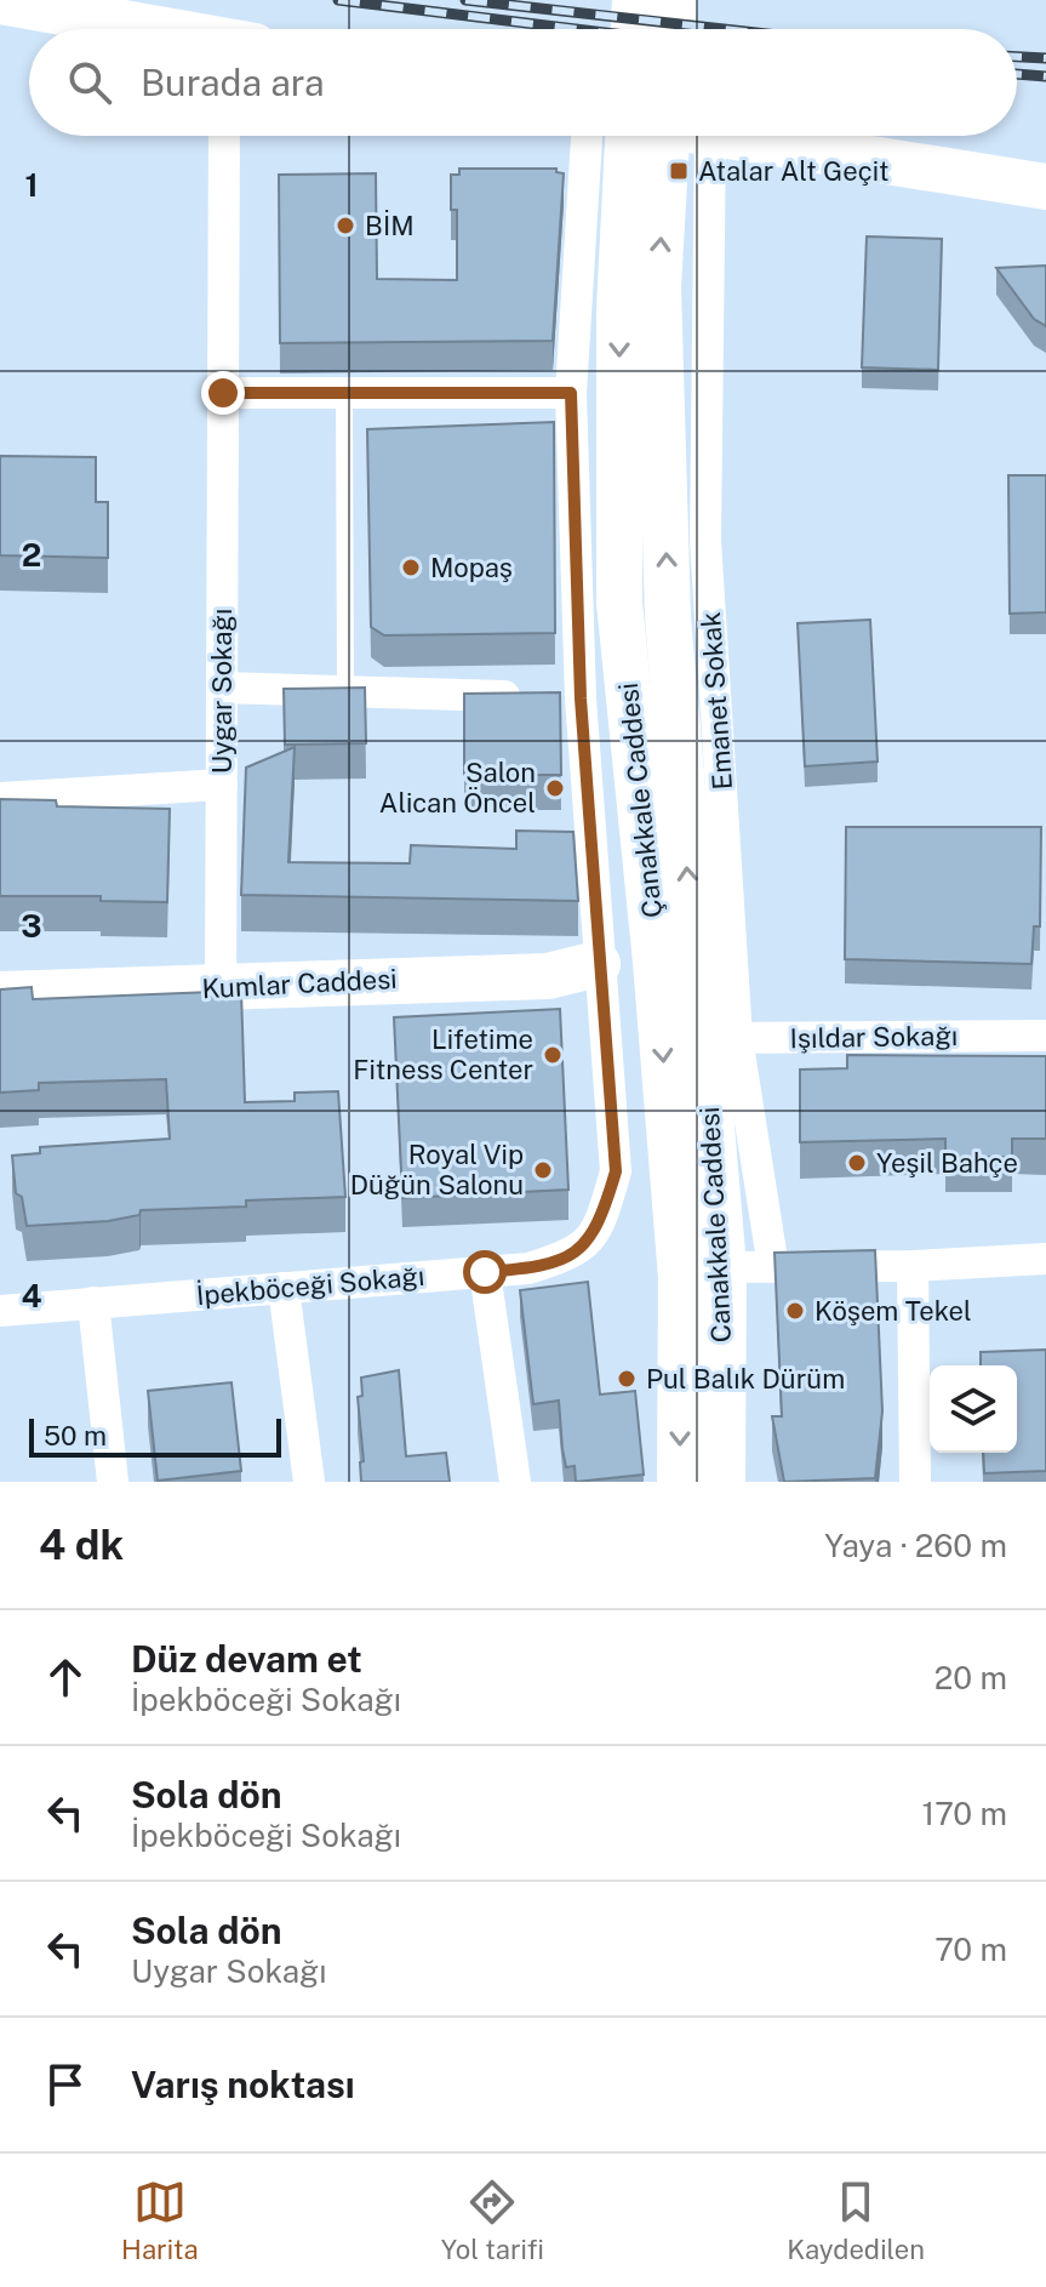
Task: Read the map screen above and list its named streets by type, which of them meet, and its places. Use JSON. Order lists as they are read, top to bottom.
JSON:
{
  "streets": {
    "main road": ["Çanakkale Caddesi", "Kumlar Caddesi", "Canakkale Caddesi"],
    "street": [
      "Uygar Sokağı",
      "Emanet Sokak",
      "Işıldar Sokağı",
      "İpekböceği Sokağı"
    ]
  },
  "crossings": [
    ["Uygar Sokağı", "Kumlar Caddesi"],
    ["Emanet Sokak", "Işıldar Sokağı"],
    ["Emanet Sokak", "Canakkale Caddesi"],
    ["Çanakkale Caddesi", "Canakkale Caddesi"],
    ["Kumlar Caddesi", "İpekböceği Sokağı"],
    ["Işıldar Sokağı", "Canakkale Caddesi"]
  ],
  "places": {
    "transit": ["Atalar Alt Geçit"],
    "other": [
      "BİM",
      "Mopaş",
      "Salon Alican Öncel",
      "Lifetime Fitness Center",
      "Yeşil Bahçe",
      "Royal Vip Düğün Salonu",
      "Köşem Tekel",
      "Pul Balık Dürüm"
    ]
  },
  "scale_bar": "50 m",
  "page": {
    "search": "Burada ara",
    "scale": "50 m",
    "heading": ["4 dk", "Yaya · 260 m"],
    "list": [
      ["Düz devam et", "İpekböceği Sokağı", "20 m"],
      ["Sola dön", "İpekböceği Sokağı", "170 m"],
      ["Sola dön", "Uygar Sokağı", "70 m"],
      "Varış noktası"
    ],
    "nav": ["Harita", "Yol tarifi", "Kaydedilen"]
  },
  "grid": {
    "rows": [
      "1",
      "2",
      "3",
      "4"
    ]
  }
}
